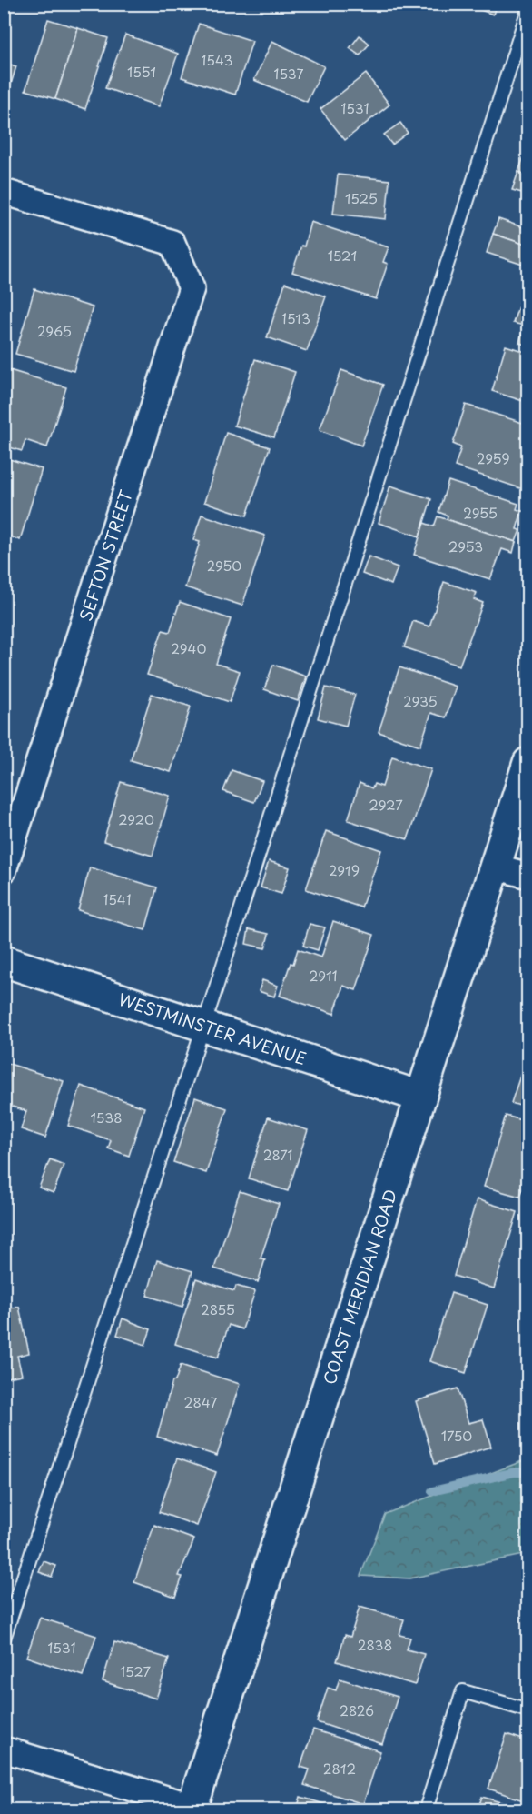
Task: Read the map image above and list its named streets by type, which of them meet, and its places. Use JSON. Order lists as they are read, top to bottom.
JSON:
{
  "streets": {
    "main road": ["WESTMINSTER AVENUE", "COAST MERIDIAN ROAD"],
    "street": ["SEFTON STREET"]
  },
  "crossings": [
    ["WESTMINSTER AVENUE", "COAST MERIDIAN ROAD"]
  ],
  "house_numbers": [
    "1543",
    "1551",
    "1537",
    "1531",
    "1525",
    "1521",
    "1513",
    "2965",
    "2959",
    "2955",
    "2953",
    "2950",
    "2940",
    "2935",
    "2927",
    "2920",
    "2919",
    "1541",
    "2911",
    "1538",
    "2871",
    "2855",
    "2847",
    "1750",
    "2838",
    "1531",
    "1527",
    "2826",
    "2812"
  ]
}
